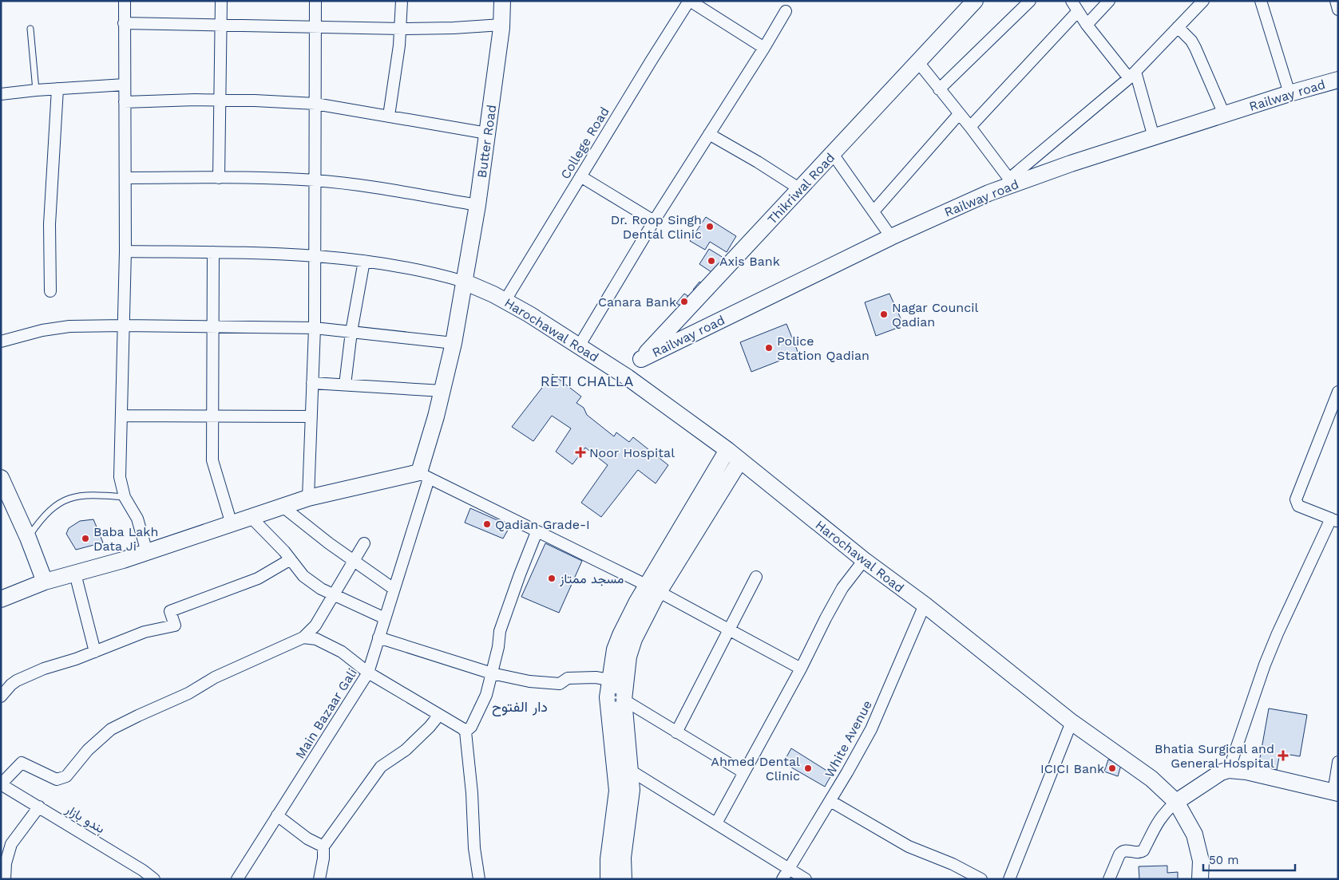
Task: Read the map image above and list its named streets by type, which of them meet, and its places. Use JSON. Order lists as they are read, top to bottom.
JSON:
{
  "streets": {
    "main road": [
      "Railway road",
      "Butter Road",
      "Thikriwal Road",
      "Harochawal Road"
    ],
    "street": [
      "College Road",
      "Main Bazaar Gali",
      "White Avenue",
      "ہندو بازار"
    ]
  },
  "crossings": [
    ["Railway road", "Thikriwal Road"],
    ["Butter Road", "Harochawal Road"],
    ["Butter Road", "Main Bazaar Gali"],
    ["College Road", "Harochawal Road"],
    ["Thikriwal Road", "Harochawal Road"],
    ["Harochawal Road", "White Avenue"]
  ],
  "districts": ["RETI CHALLA", "دار الفتوح"],
  "places": {
    "other": [
      "Dr. Roop Singh Dental Clinic",
      "Axis Bank",
      "Canara Bank",
      "Nagar Council Qadian",
      "Police Station Qadian",
      "Qadian Grade-I",
      "Baba Lakh Data Ji",
      "مسجد ممتاز",
      "Ahmed Dental Clinic",
      "ICICI Bank"
    ],
    "health": ["Noor Hospital", "Bhatia Surgical and General Hospital"]
  },
  "scale_bar": "50 m"
}
